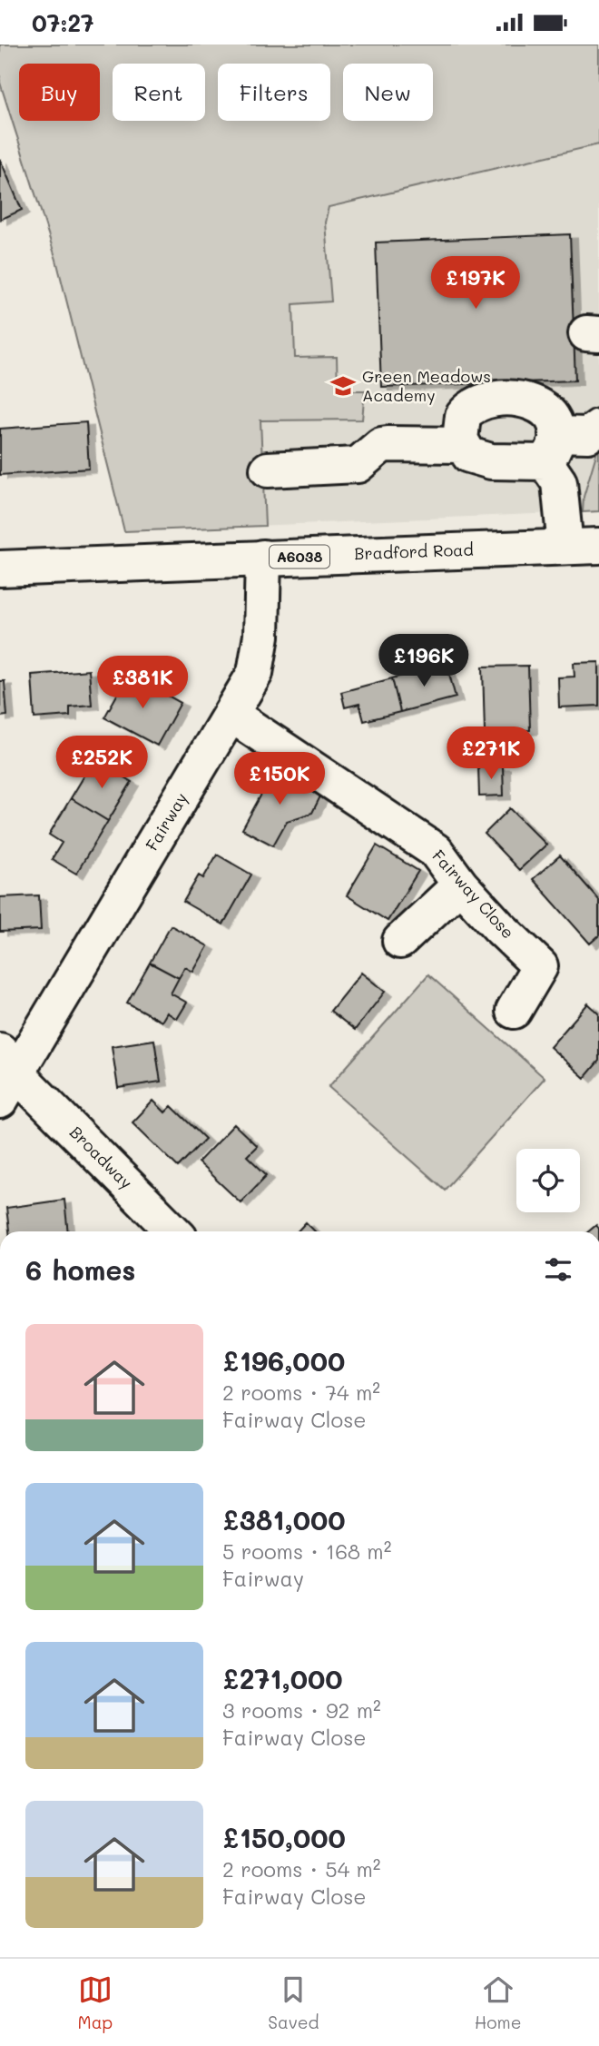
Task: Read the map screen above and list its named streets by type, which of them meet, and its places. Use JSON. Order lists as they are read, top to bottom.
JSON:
{
  "streets": {
    "street": [
      "Bradford Road",
      "A6038",
      "Fairway",
      "Fairway Close",
      "Broadway"
    ]
  },
  "crossings": [
    ["Bradford Road", "Fairway"],
    ["Fairway", "Fairway Close"],
    ["Fairway", "Broadway"]
  ],
  "places": {
    "school or university": ["Green Meadows Academy"]
  },
  "page": {
    "status": "07:27",
    "chip": [
      "Buy",
      "Rent",
      "Filters",
      "New"
    ],
    "price": [
      "£197K",
      "£196K",
      "£381K",
      "£271K",
      "£252K",
      "£150K"
    ],
    "heading": "6 homes",
    "list": [
      {
        "name": "£196,000",
        "note": "2 rooms · 74 m² · Fairway Close"
      },
      {
        "name": "£381,000",
        "note": "5 rooms · 168 m² · Fairway"
      },
      {
        "name": "£271,000",
        "note": "3 rooms · 92 m² · Fairway Close"
      },
      {
        "name": "£150,000",
        "note": "2 rooms · 54 m² · Fairway Close"
      }
    ],
    "tabs": ["Map", "Saved", "Home"]
  }
}
